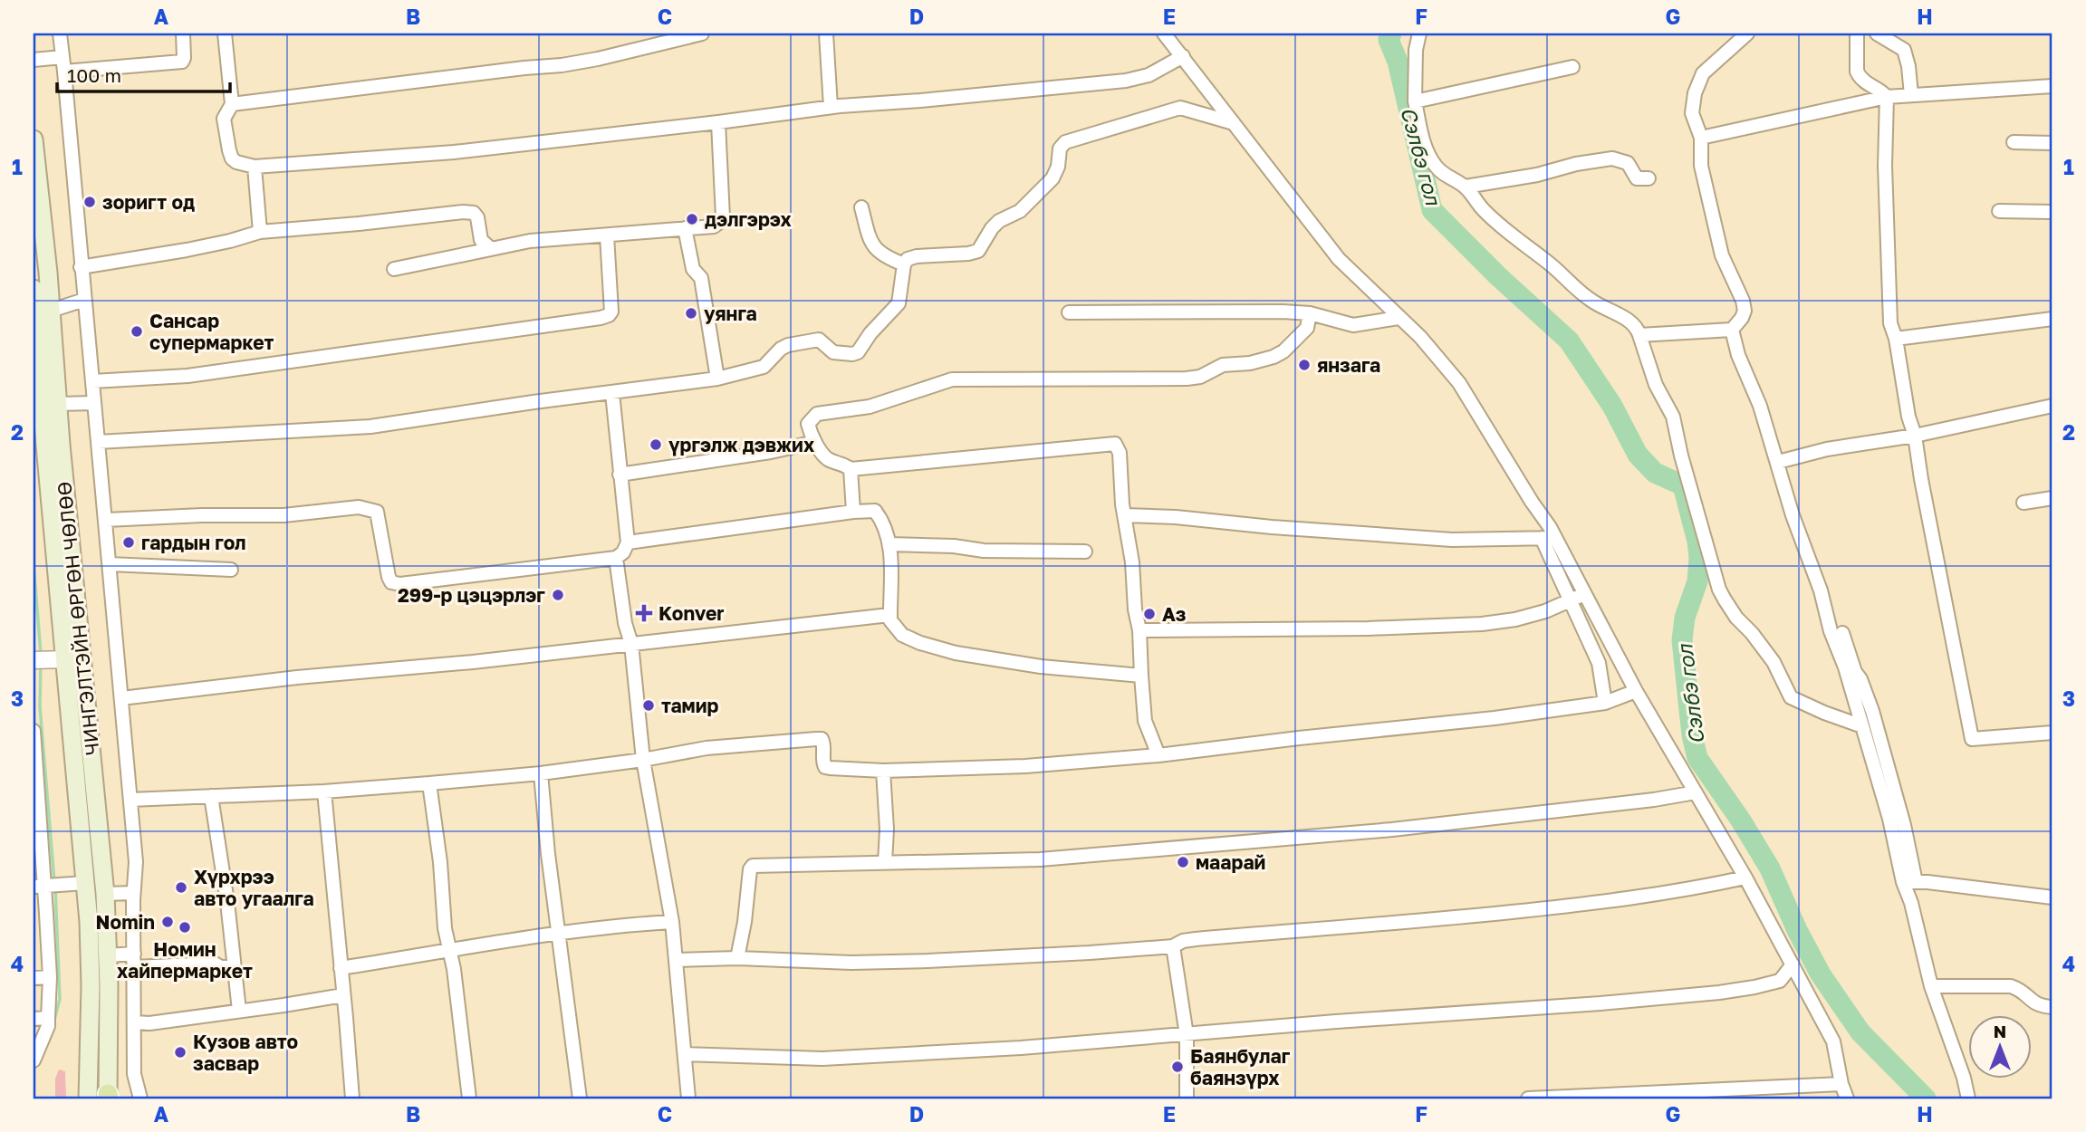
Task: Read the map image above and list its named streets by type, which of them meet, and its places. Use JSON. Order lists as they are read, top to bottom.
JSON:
{
  "streets": {
    "main road": ["ЧИНГЭЛТЭЙН ӨРГӨН ЧӨЛӨӨ"]
  },
  "water": ["Сэлбэ гол"],
  "places": {
    "other": [
      "зоригт од",
      "дэлгэрэх",
      "уянга",
      "Сансар супермаркет",
      "янзага",
      "үргэлж дэвжих",
      "гардын гол",
      "299-р цэцэрлэг",
      "Аз",
      "тамир",
      "маарай",
      "Хүрхрээ авто угаалга",
      "Nomin",
      "Номин хайпермаркет",
      "Кузов авто засвар",
      "Баянбулаг баянзүрх"
    ],
    "health": ["Konver"]
  },
  "scale_bar": "100 m",
  "north": "top",
  "grid": {
    "columns": [
      "A",
      "B",
      "C",
      "D",
      "E",
      "F",
      "G",
      "H"
    ],
    "rows": [
      "1",
      "2",
      "3",
      "4"
    ]
  }
}
